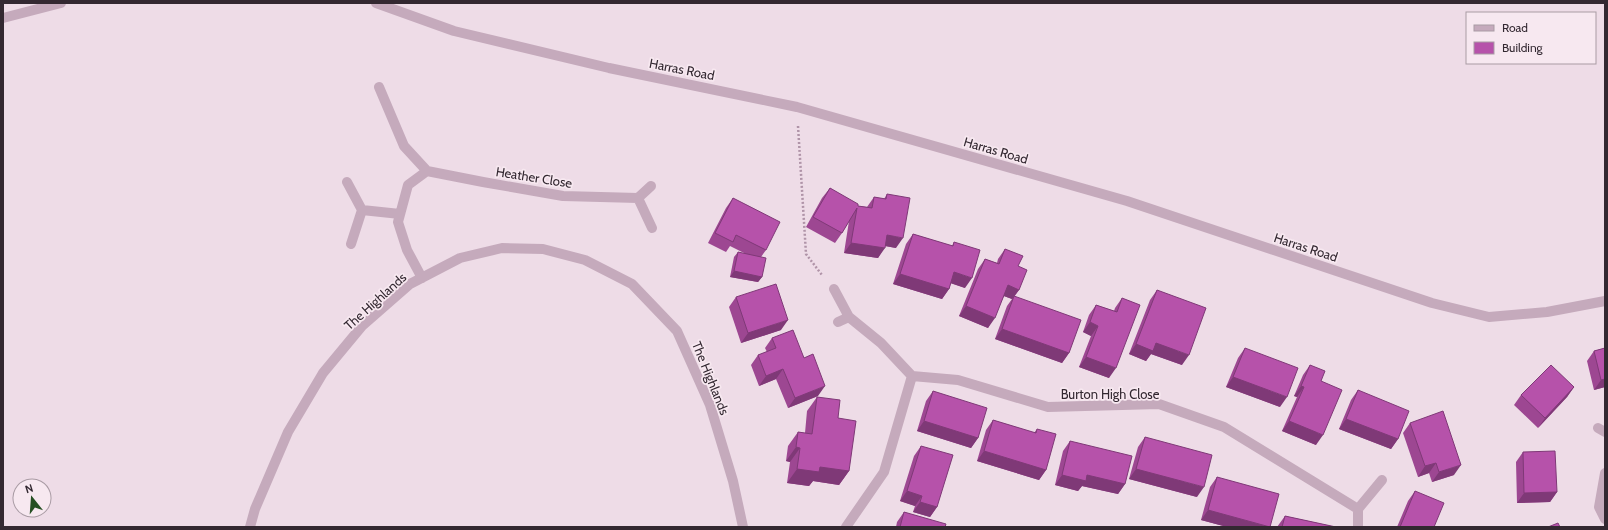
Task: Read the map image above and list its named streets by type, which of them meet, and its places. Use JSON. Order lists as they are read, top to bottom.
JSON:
{
  "streets": {
    "street": [
      "Harras Road",
      "Heather Close",
      "The Highlands",
      "Burton High Close"
    ]
  },
  "legend": ["Road", "Building"],
  "north": "top"
}
